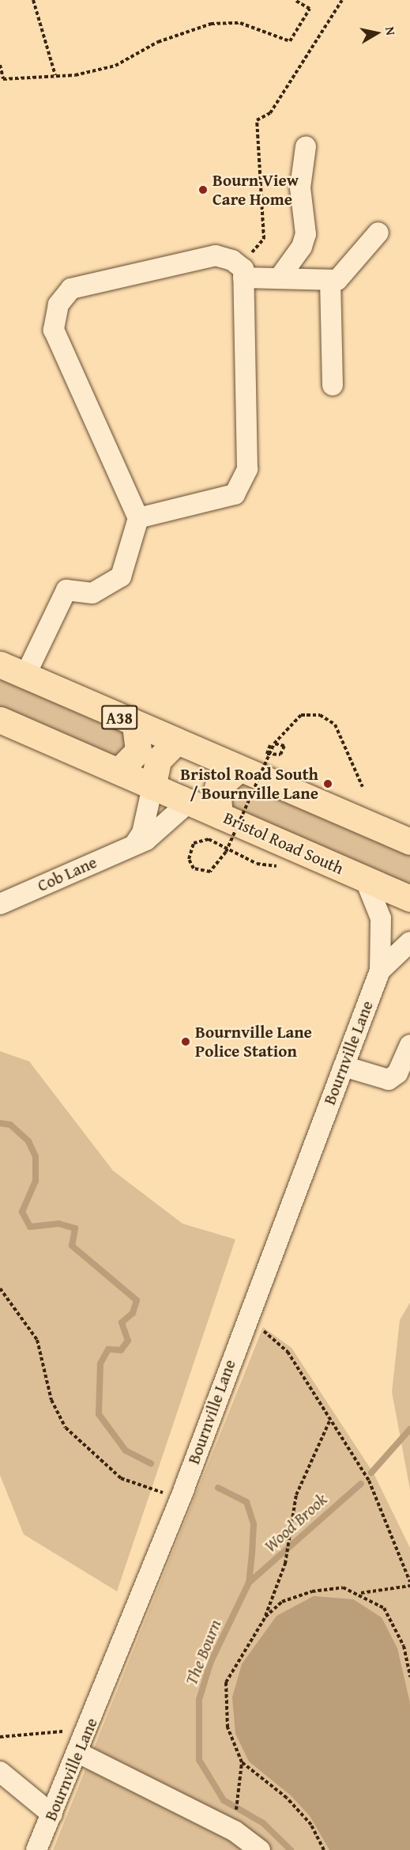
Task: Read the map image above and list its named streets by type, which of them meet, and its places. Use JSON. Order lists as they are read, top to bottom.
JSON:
{
  "streets": {
    "highway": ["A38", "Bristol Road South"],
    "street": ["Cob Lane", "Bournville Lane"]
  },
  "crossings": [
    ["A38", "Bristol Road South"],
    ["A38", "Cob Lane"],
    ["Bristol Road South", "Cob Lane"],
    ["Bristol Road South", "Bournville Lane"]
  ],
  "water": ["Wood Brook", "The Bourn"],
  "places": ["Bourn View Care Home", "Bristol Road South / Bournville Lane", "Bournville Lane Police Station"],
  "north": "right"
}
